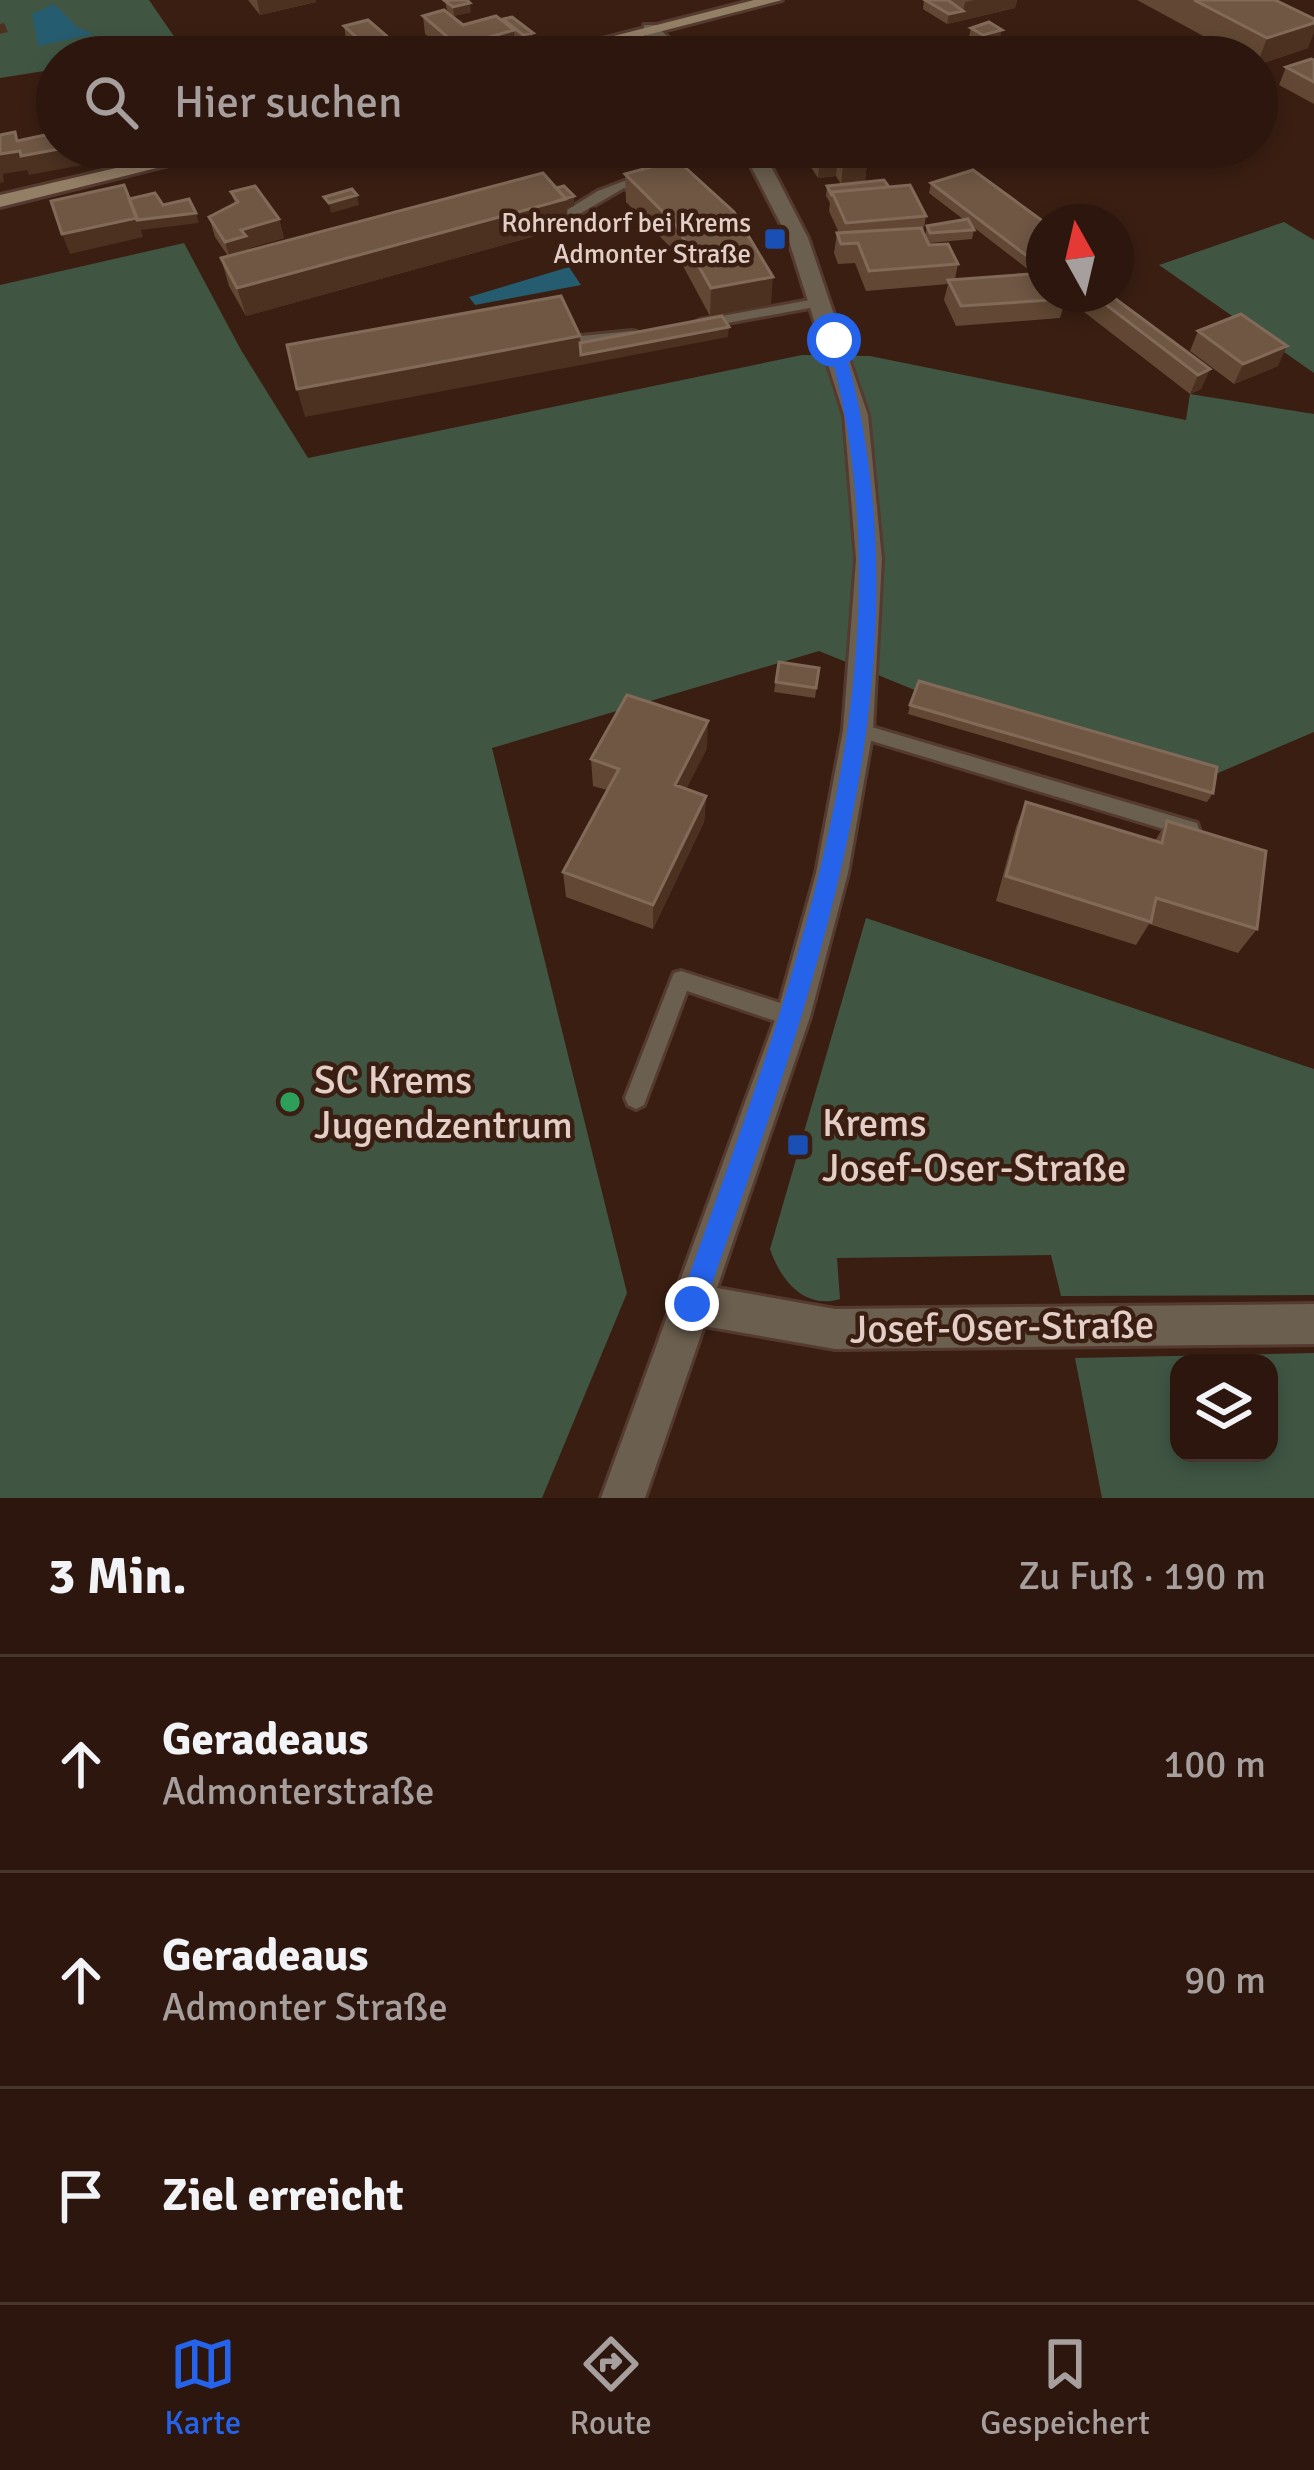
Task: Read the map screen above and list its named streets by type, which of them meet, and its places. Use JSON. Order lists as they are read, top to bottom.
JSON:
{
  "streets": {
    "street": ["Josef-Oser-Straße"]
  },
  "places": {
    "transit": ["Rohrendorf bei Krems Admonter Straße", "Krems Josef-Oser-Straße"],
    "other": ["SC Krems Jugendzentrum"]
  },
  "north": "top",
  "page": {
    "search": "Hier suchen",
    "heading": ["3 Min.", "Zu Fuß · 190 m"],
    "list": [
      ["Geradeaus", "Admonterstraße", "100 m"],
      ["Geradeaus", "Admonter Straße", "90 m"],
      "Ziel erreicht"
    ],
    "nav": ["Karte", "Route", "Gespeichert"]
  }
}
